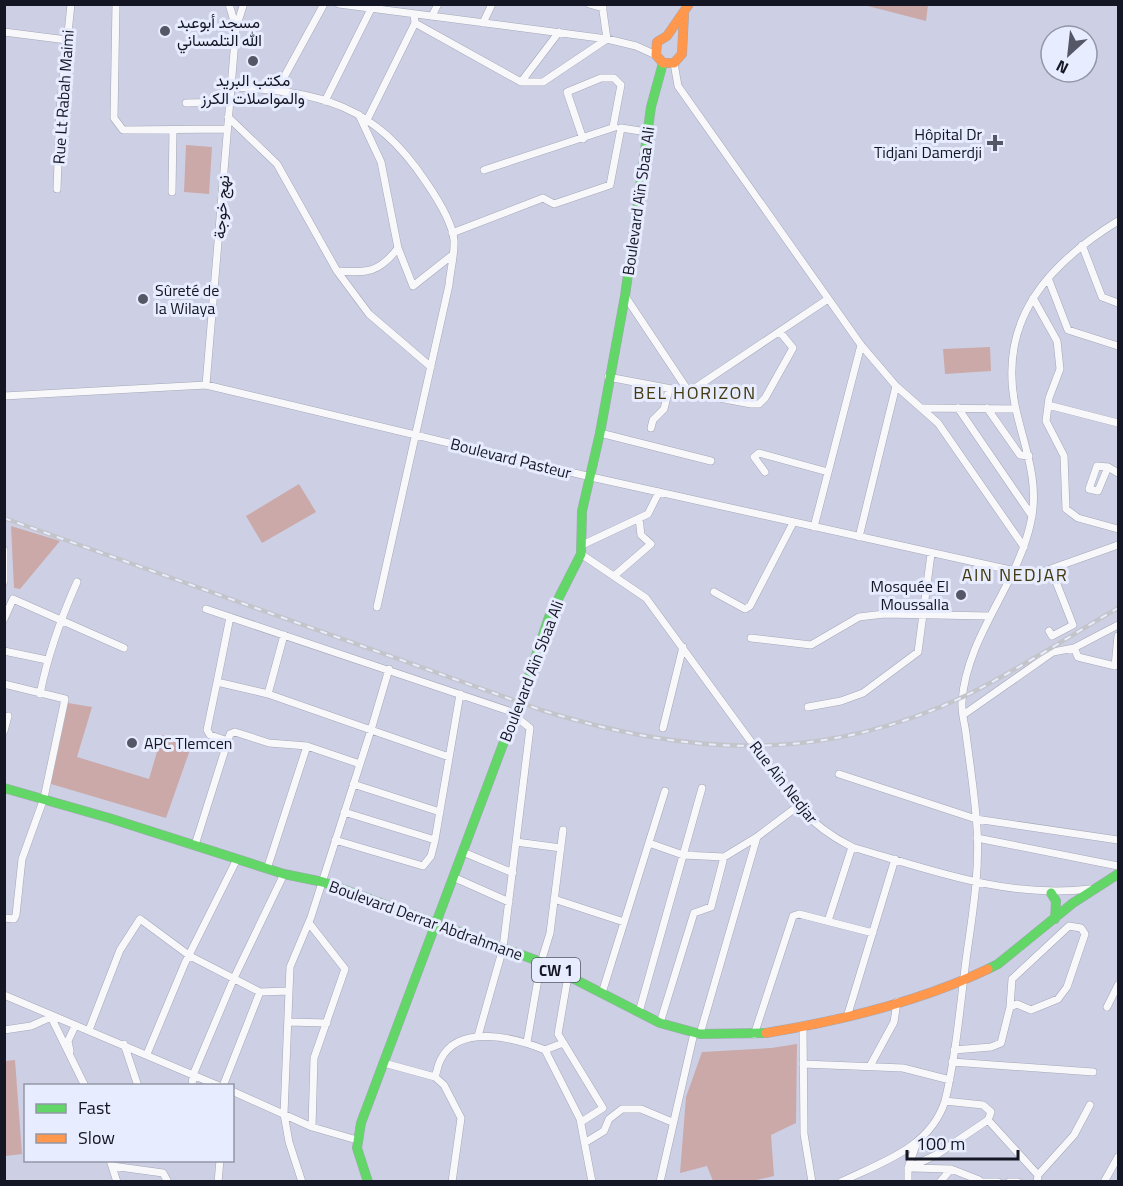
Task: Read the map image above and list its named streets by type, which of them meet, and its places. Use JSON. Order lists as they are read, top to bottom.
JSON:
{
  "streets": {
    "main road": ["Boulevard Aïn Sbaa Ali", "Boulevard Derrar Abdrahmane", "CW 1"],
    "street": [
      "Rue Lt Rabah Maimi",
      "نهج خوجة",
      "Boulevard Pasteur",
      "Rue Ain Nedjar"
    ]
  },
  "crossings": [
    ["Boulevard Aïn Sbaa Ali", "Boulevard Pasteur"],
    ["Boulevard Aïn Sbaa Ali", "Rue Ain Nedjar"],
    ["Boulevard Aïn Sbaa Ali", "Boulevard Derrar Abdrahmane"],
    ["نهج خوجة", "Boulevard Pasteur"],
    ["Rue Ain Nedjar", "Boulevard Derrar Abdrahmane"]
  ],
  "districts": ["BEL HORIZON", "AIN NEDJAR"],
  "places": {
    "other": [
      "مسجد أبوعبد الله التلمساني",
      "مكتب البريد والمواصلات الكرز",
      "Sûreté de la Wilaya",
      "Mosquée El Moussalla",
      "APC Tlemcen"
    ],
    "health": ["Hôpital Dr Tidjani Damerdji"]
  },
  "legend": ["Fast", "Slow"],
  "scale_bar": "100 m",
  "north": "bottom left"
}
